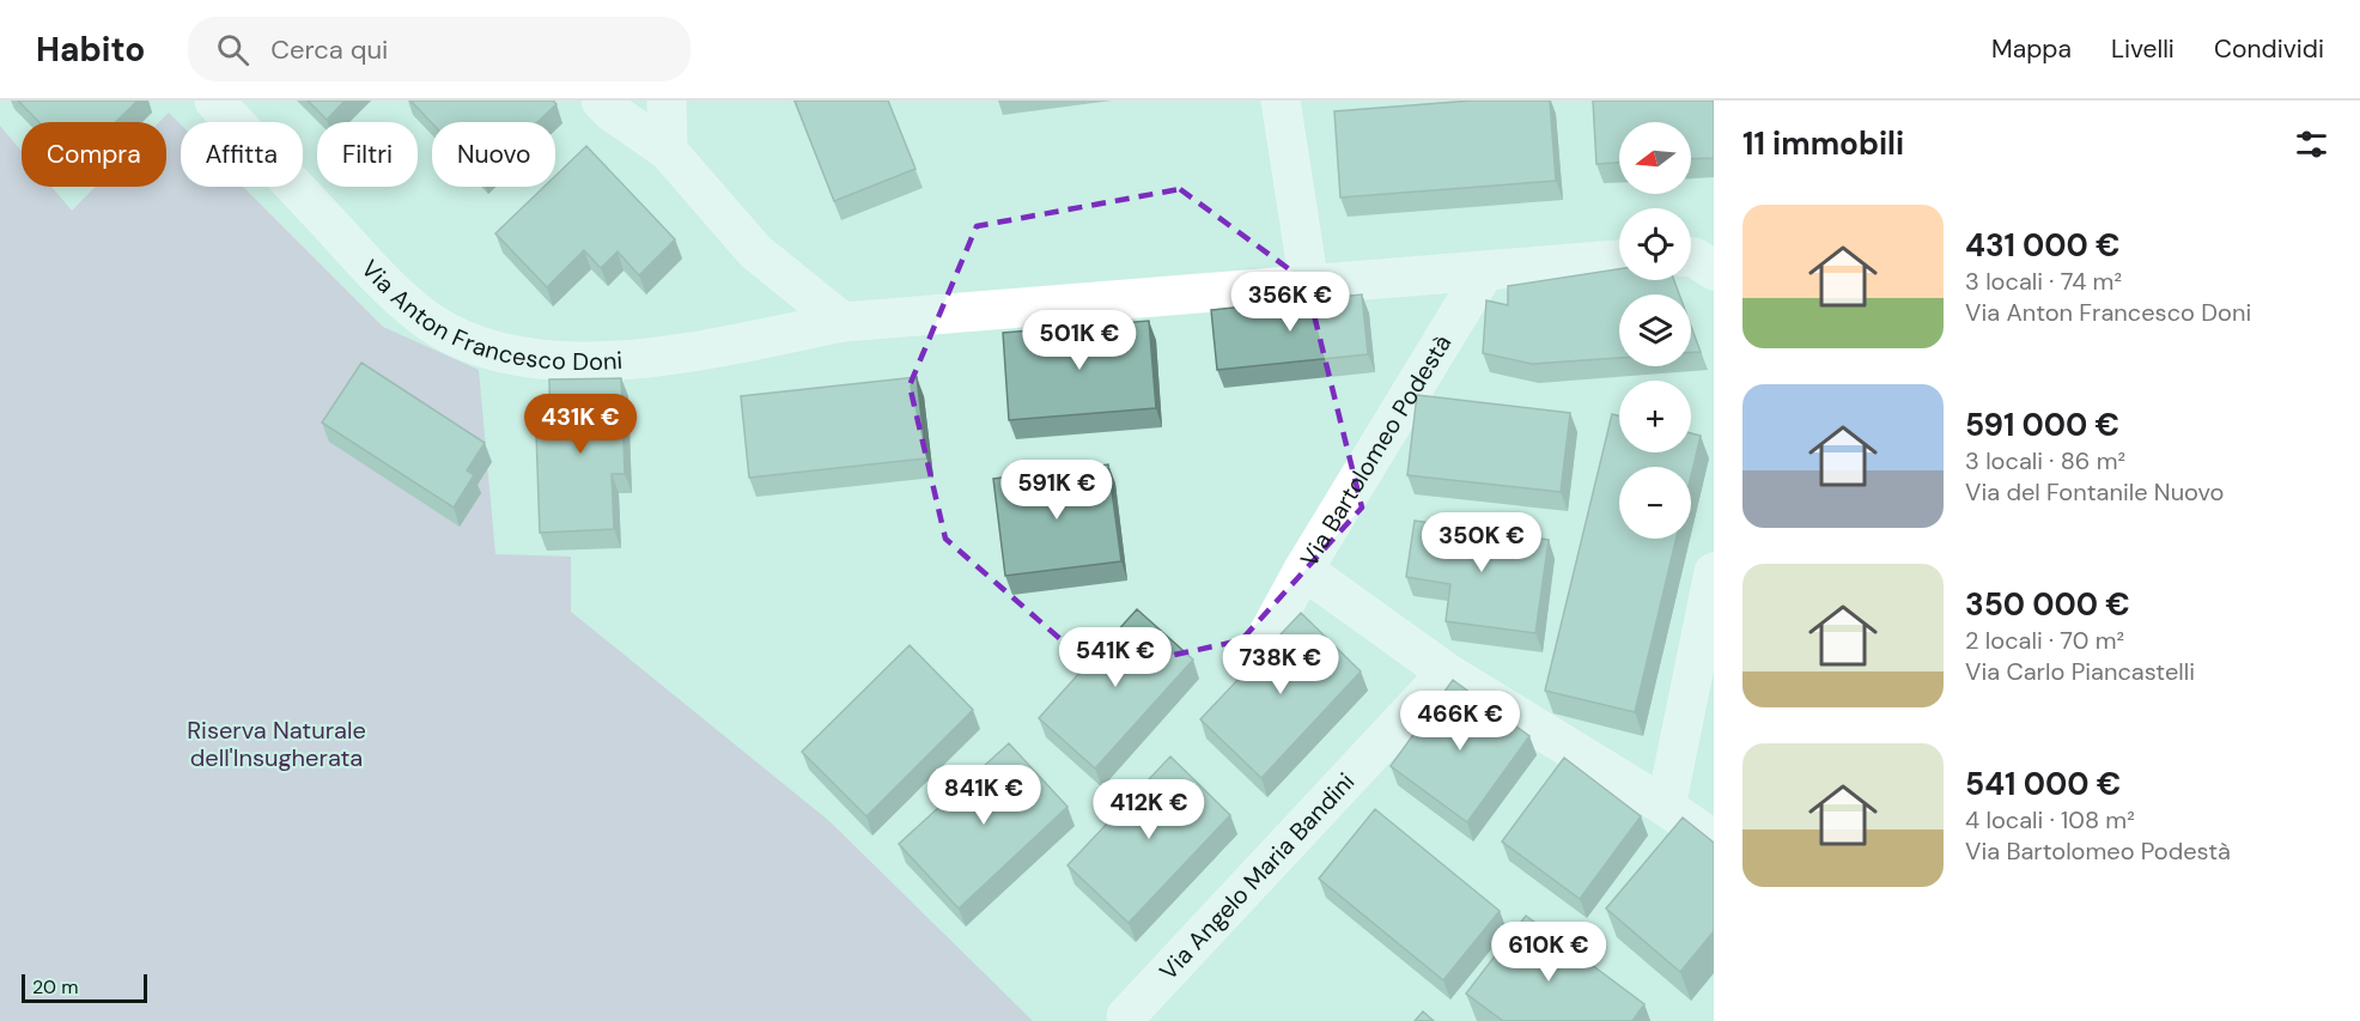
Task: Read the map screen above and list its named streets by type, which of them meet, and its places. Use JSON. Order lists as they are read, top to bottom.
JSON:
{
  "streets": {
    "street": ["Via Anton Francesco Doni", "Via Bartolomeo Podestà", "Via Angelo Maria Bandini"]
  },
  "crossings": [
    ["Via Anton Francesco Doni", "Via Bartolomeo Podestà"]
  ],
  "parks": ["Riserva Naturale dell'Insugherata"],
  "scale_bar": "20 m",
  "north": "left",
  "page": {
    "header": "Habito",
    "search": "Cerca qui",
    "nav": ["Mappa", "Livelli", "Condividi"],
    "heading": "11 immobili",
    "map_buttons": ["+", "−"],
    "chip": [
      "Compra",
      "Affitta",
      "Filtri",
      "Nuovo"
    ],
    "list": [
      {
        "name": "431 000 €",
        "note": "3 locali · 74 m² · Via Anton Francesco Doni"
      },
      {
        "name": "591 000 €",
        "note": "3 locali · 86 m² · Via del Fontanile Nuovo"
      },
      {
        "name": "350 000 €",
        "note": "2 locali · 70 m² · Via Carlo Piancastelli"
      },
      {
        "name": "541 000 €",
        "note": "4 locali · 108 m² · Via Bartolomeo Podestà"
      }
    ],
    "price": [
      "356K €",
      "501K €",
      "431K €",
      "591K €",
      "350K €",
      "541K €",
      "738K €",
      "466K €",
      "841K €",
      "412K €",
      "610K €"
    ],
    "scale": "20 m"
  }
}
